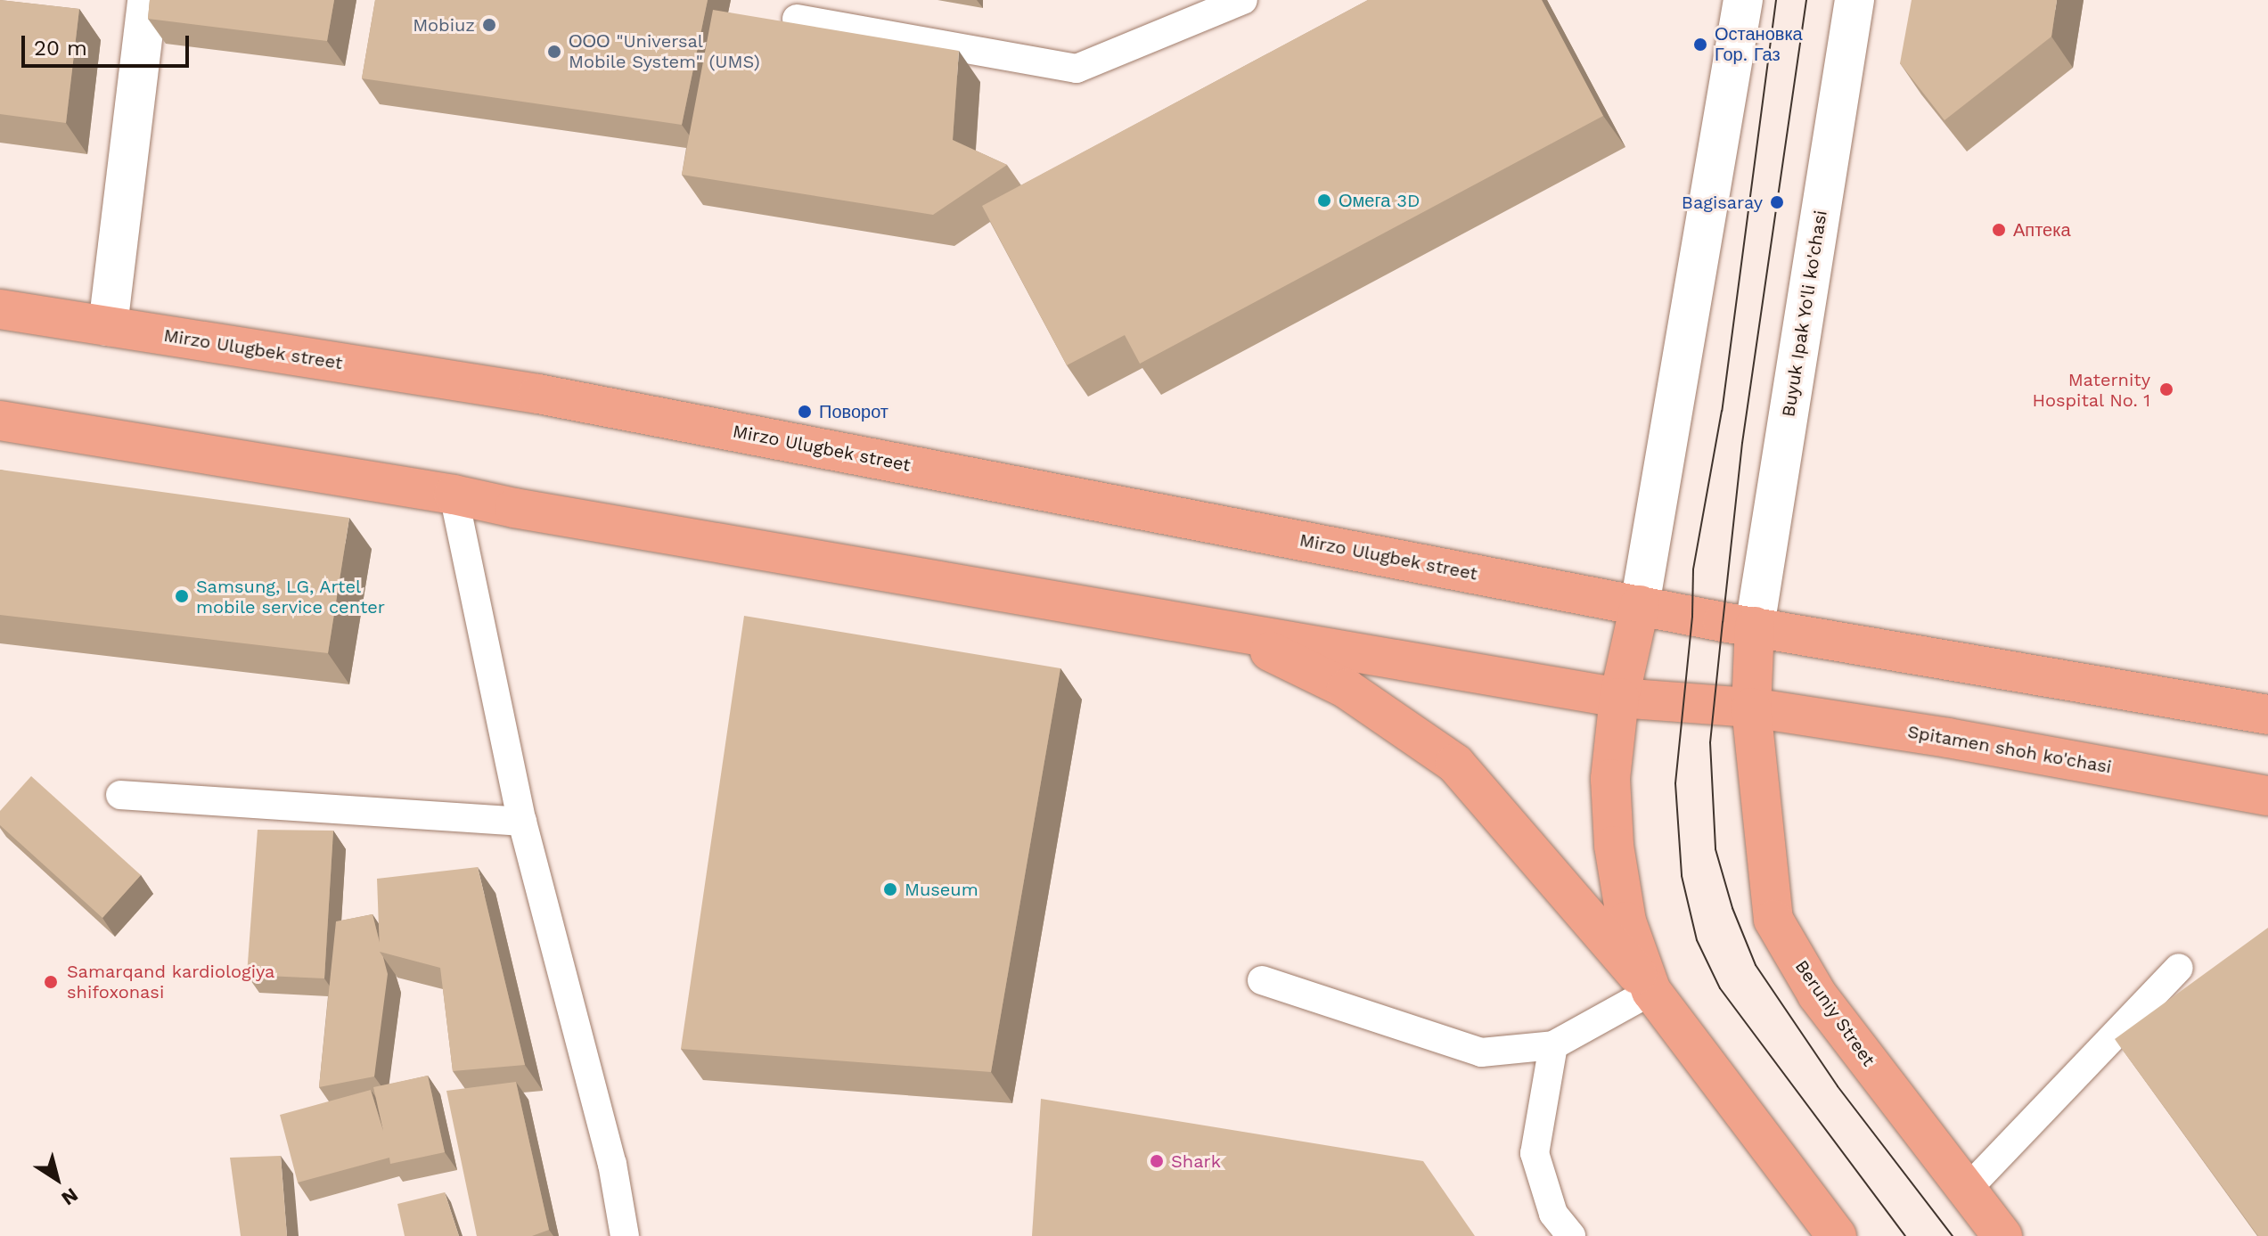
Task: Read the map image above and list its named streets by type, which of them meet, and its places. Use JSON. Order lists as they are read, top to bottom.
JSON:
{
  "streets": {
    "main road": [
      "Buyuk Ipak Yo'li ko'chasi",
      "Mirzo Ulugbek street",
      "Spitamen shoh ko'chasi",
      "Beruniy Street"
    ]
  },
  "crossings": [
    ["Buyuk Ipak Yo'li ko'chasi", "Mirzo Ulugbek street"],
    ["Buyuk Ipak Yo'li ko'chasi", "Beruniy Street"],
    ["Mirzo Ulugbek street", "Beruniy Street"],
    ["Spitamen shoh ko'chasi", "Beruniy Street"]
  ],
  "places": [
    "Mobiuz",
    "Остановка Гор. Газ",
    "ООО \"Universal Mobile System\" (UMS)",
    "Омега 3D",
    "Bagisaray",
    "Аптека",
    "Maternity Hospital No. 1",
    "Поворот",
    "Samsung, LG, Artel mobile service center",
    "Museum",
    "Samarqand kardiologiya shifoxonasi",
    "Shark"
  ],
  "scale_bar": "20 m",
  "north": "bottom right"
}
